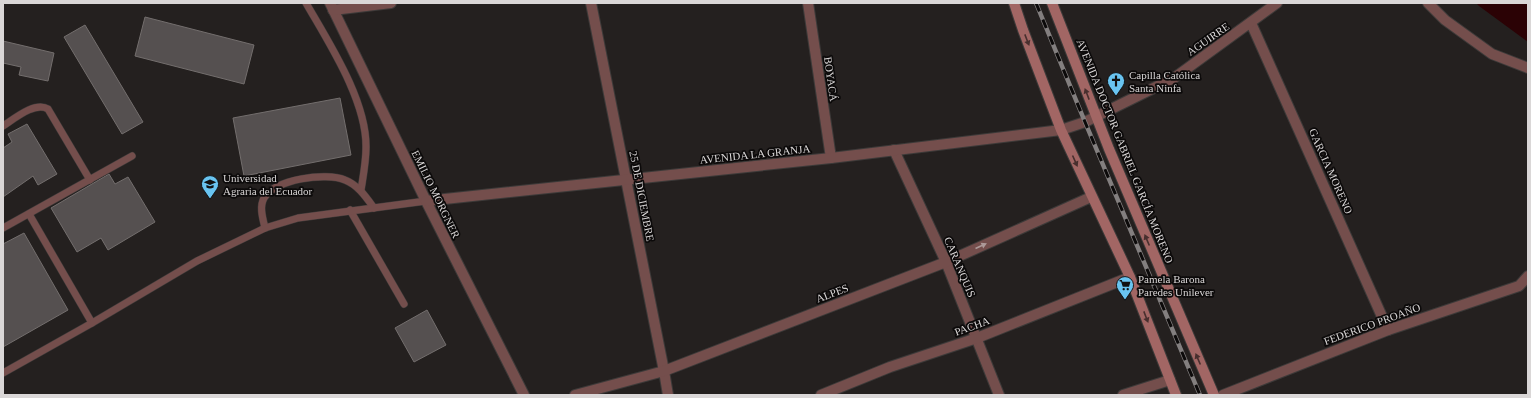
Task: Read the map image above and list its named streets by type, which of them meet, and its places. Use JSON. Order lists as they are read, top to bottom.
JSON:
{
  "streets": {
    "main road": ["AVENIDA DOCTOR GABRIEL GARCÍA MORENO"],
    "street": [
      "AGUIRRE",
      "BOYACÁ",
      "AVENIDA LA GRANJA",
      "GARCIA MORENO",
      "EMILIO MORGNER",
      "25 DE DICIEMBRE",
      "CARANQUIS",
      "ALPES",
      "FEDERICO PROAÑO",
      "PACHA"
    ]
  },
  "crossings": [
    ["AGUIRRE", "AVENIDA DOCTOR GABRIEL GARCÍA MORENO"],
    ["AGUIRRE", "AVENIDA LA GRANJA"],
    ["AGUIRRE", "GARCIA MORENO"],
    ["BOYACÁ", "AVENIDA LA GRANJA"],
    ["AVENIDA LA GRANJA", "EMILIO MORGNER"],
    ["AVENIDA LA GRANJA", "25 DE DICIEMBRE"],
    ["AVENIDA LA GRANJA", "CARANQUIS"],
    ["GARCIA MORENO", "FEDERICO PROAÑO"],
    ["25 DE DICIEMBRE", "ALPES"],
    ["CARANQUIS", "ALPES"],
    ["CARANQUIS", "PACHA"]
  ],
  "places": {
    "church": ["Capilla Católica Santa Ninfa"],
    "school or university": ["Universidad Agraria del Ecuador"],
    "supermarket": ["Pamela Barona Paredes Unilever"]
  }
}
